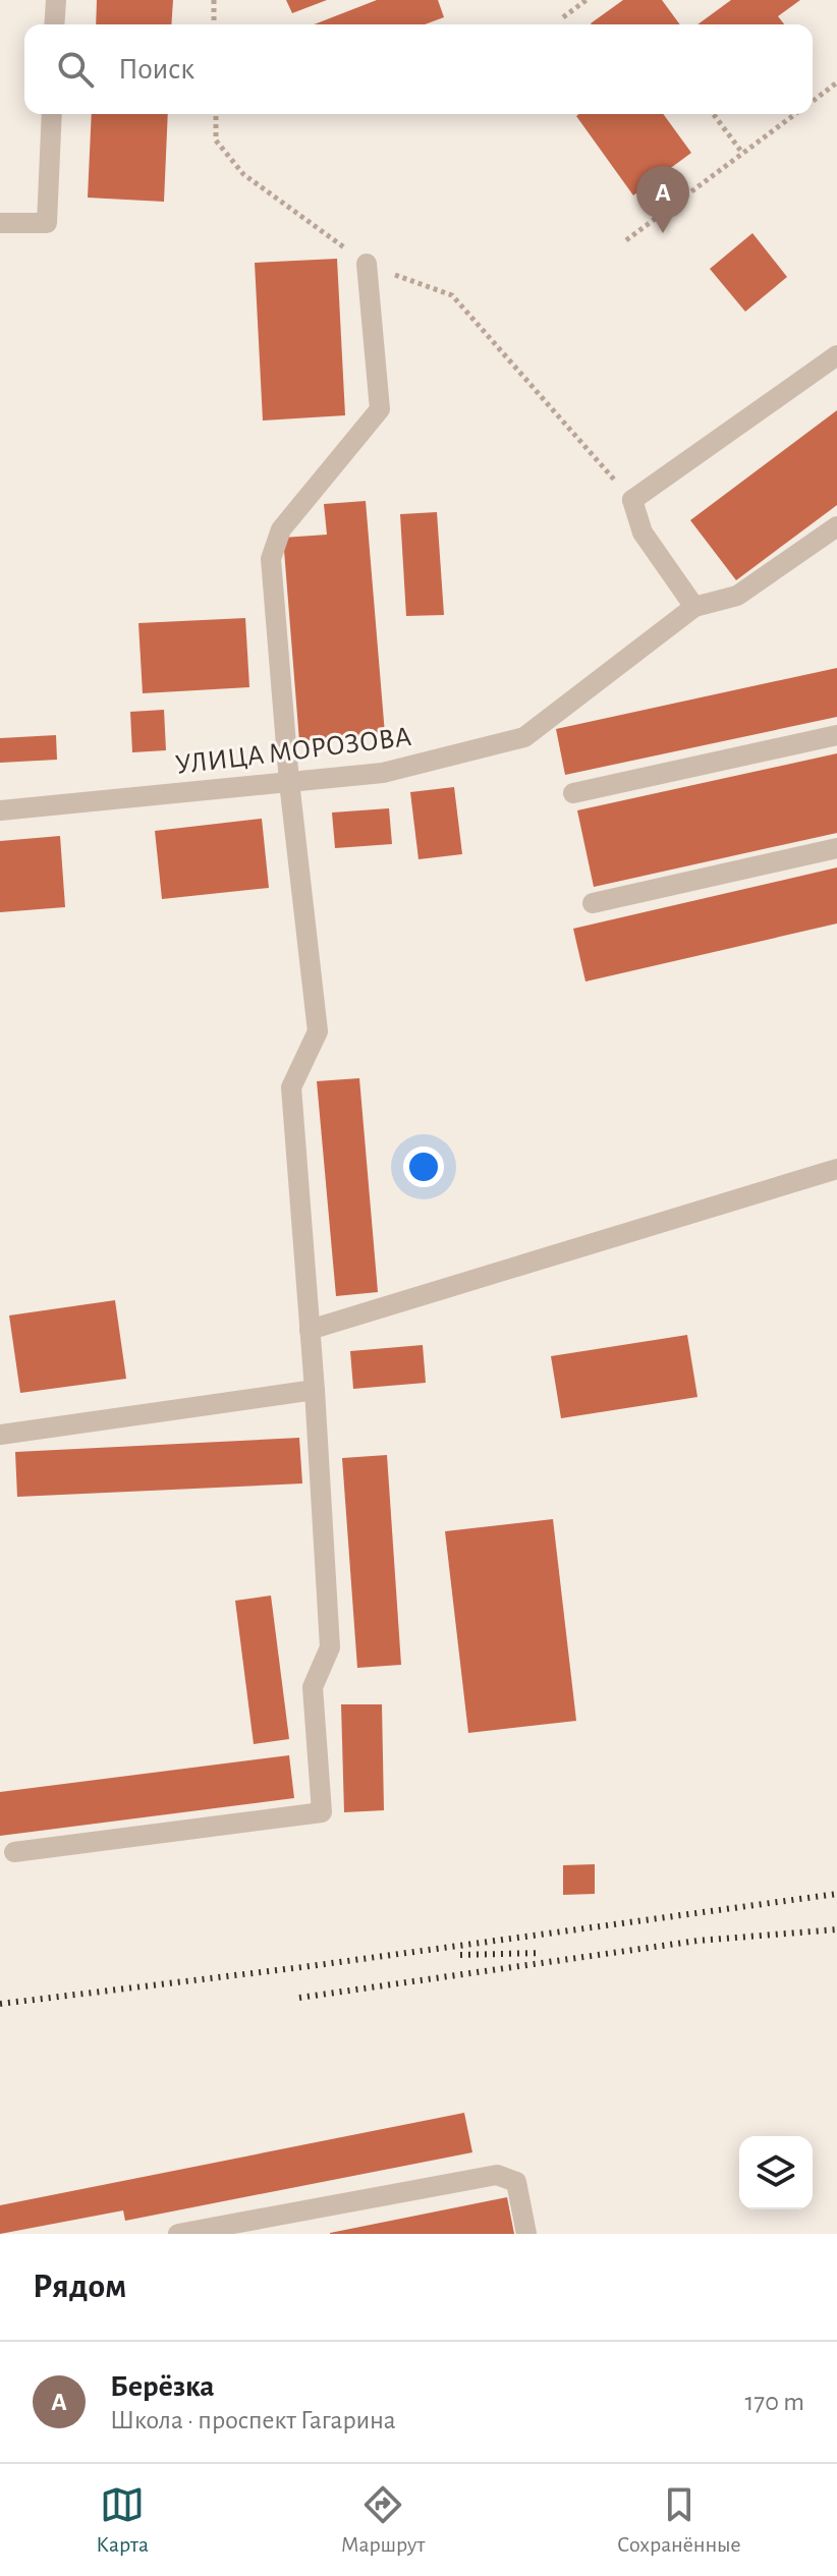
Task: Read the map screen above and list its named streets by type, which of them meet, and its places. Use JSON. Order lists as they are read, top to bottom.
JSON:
{
  "streets": {
    "street": ["УЛИЦА МОРОЗОВА"]
  },
  "page": {
    "search": "Поиск",
    "pins": "A",
    "heading": "Рядом",
    "list": [
      {
        "mark": "A",
        "name": "Берёзка",
        "note": "Школа · проспект Гагарина",
        "value": "170 m"
      }
    ],
    "nav": ["Карта", "Маршрут", "Сохранённые"]
  }
}
